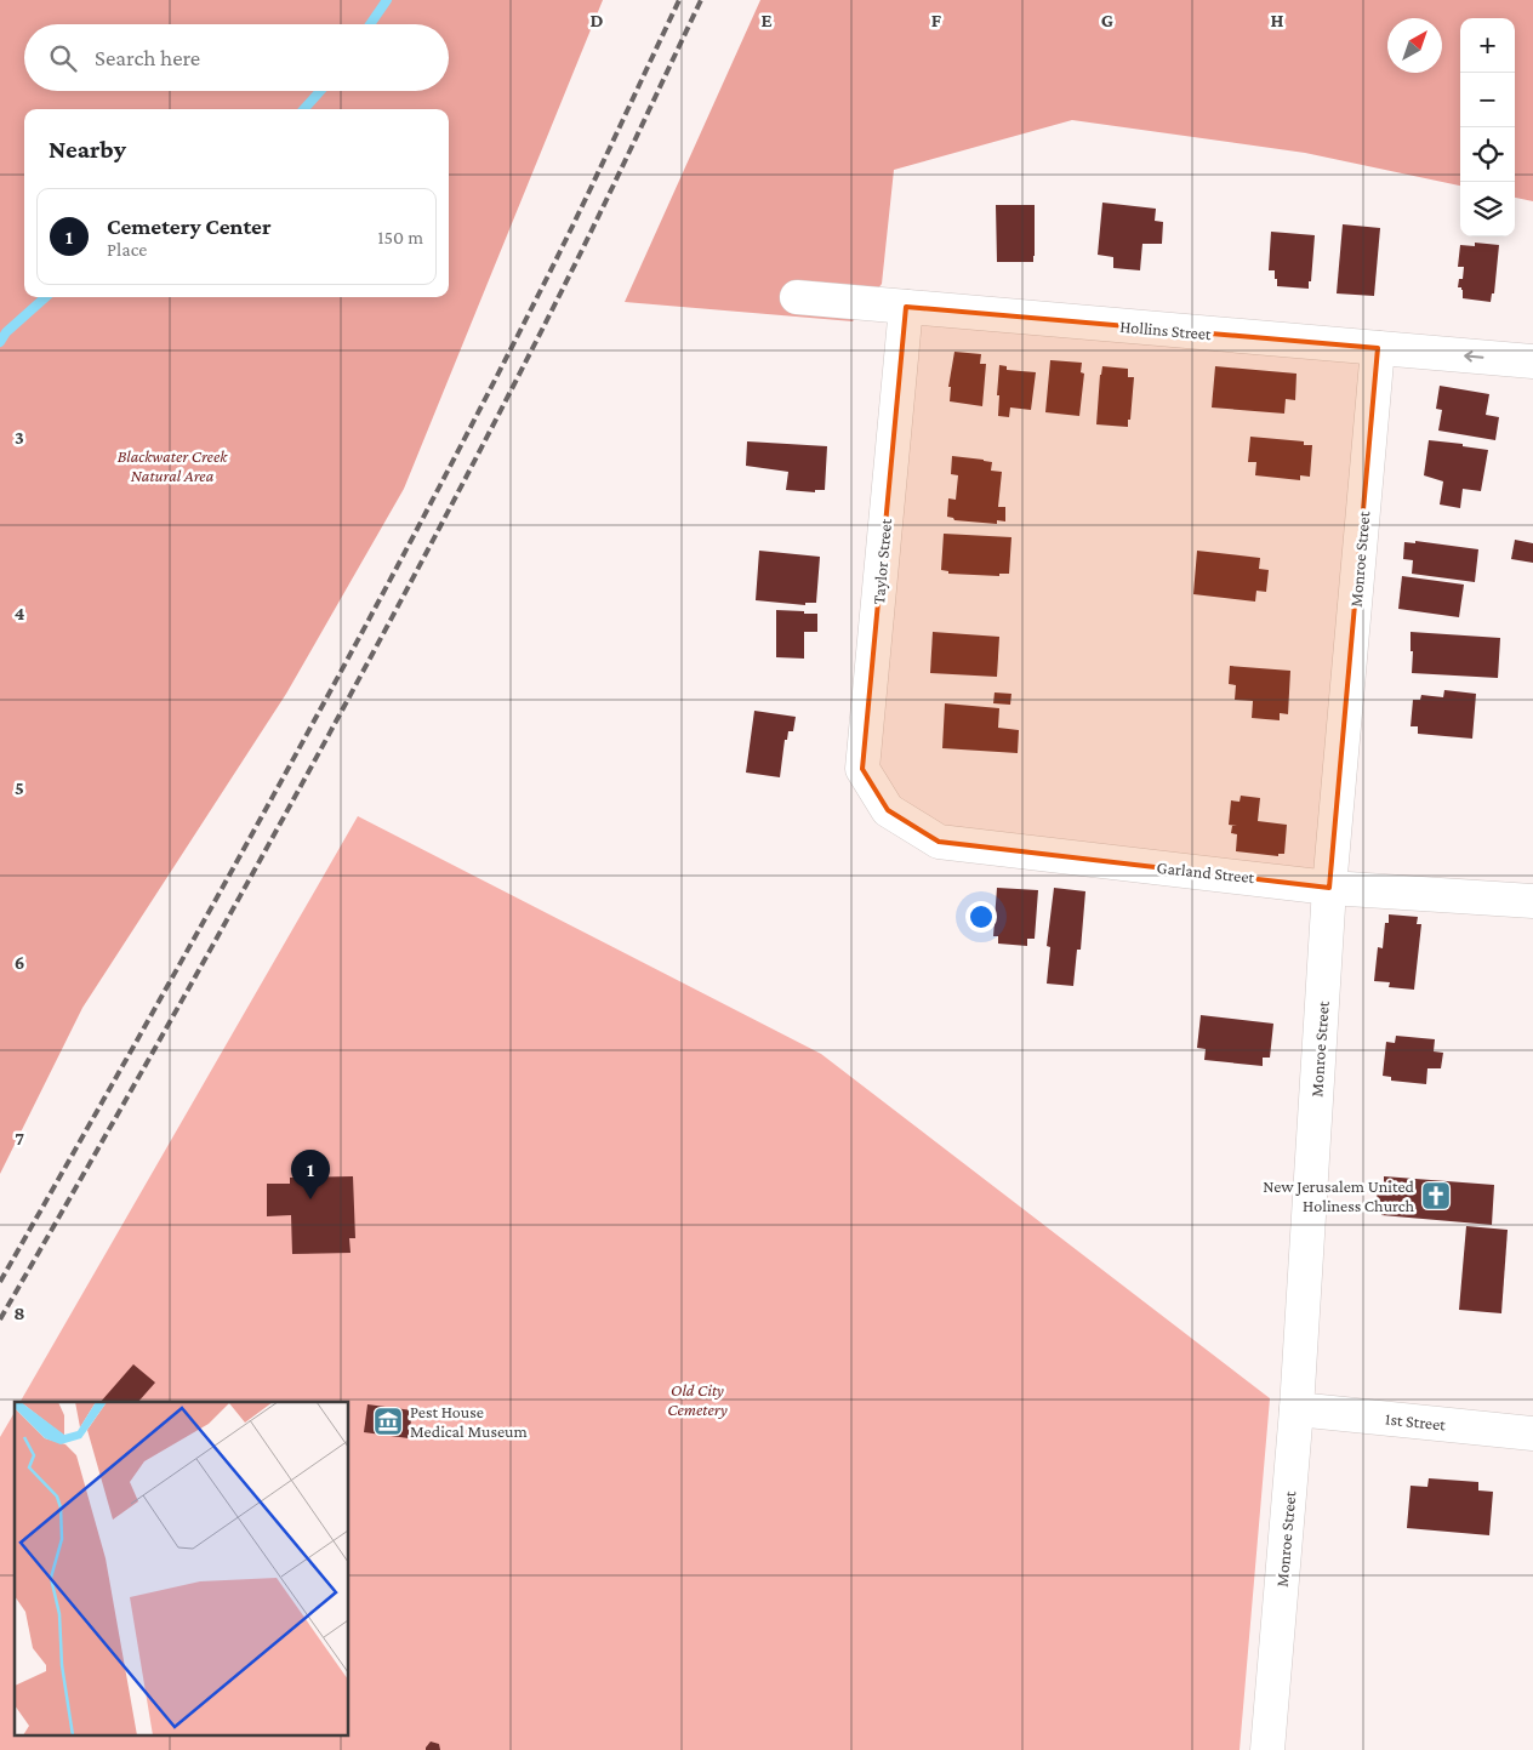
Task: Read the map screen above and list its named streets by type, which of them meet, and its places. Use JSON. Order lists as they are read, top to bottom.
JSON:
{
  "streets": {
    "street": [
      "Hollins Street",
      "Monroe Street",
      "Taylor Street",
      "Garland Street",
      "1st Street"
    ]
  },
  "crossings": [
    ["Hollins Street", "Monroe Street"],
    ["Hollins Street", "Taylor Street"],
    ["Monroe Street", "Garland Street"],
    ["Monroe Street", "1st Street"],
    ["Taylor Street", "Garland Street"]
  ],
  "parks": ["Blackwater Creek Natural Area", "Old City Cemetery"],
  "places": {
    "church": ["New Jerusalem United Holiness Church"],
    "museum": ["Pest House Medical Museum"]
  },
  "north": "top right",
  "page": {
    "map_buttons": ["+", "−"],
    "search": "Search here",
    "heading": "Nearby",
    "list": [
      {
        "mark": "1",
        "name": "Cemetery Center",
        "note": "Place",
        "value": "150 m"
      }
    ],
    "pins": "1"
  },
  "grid": {
    "columns": [
      "D",
      "E",
      "F",
      "G",
      "H"
    ],
    "rows": [
      "3",
      "4",
      "5",
      "6",
      "7",
      "8"
    ]
  }
}
